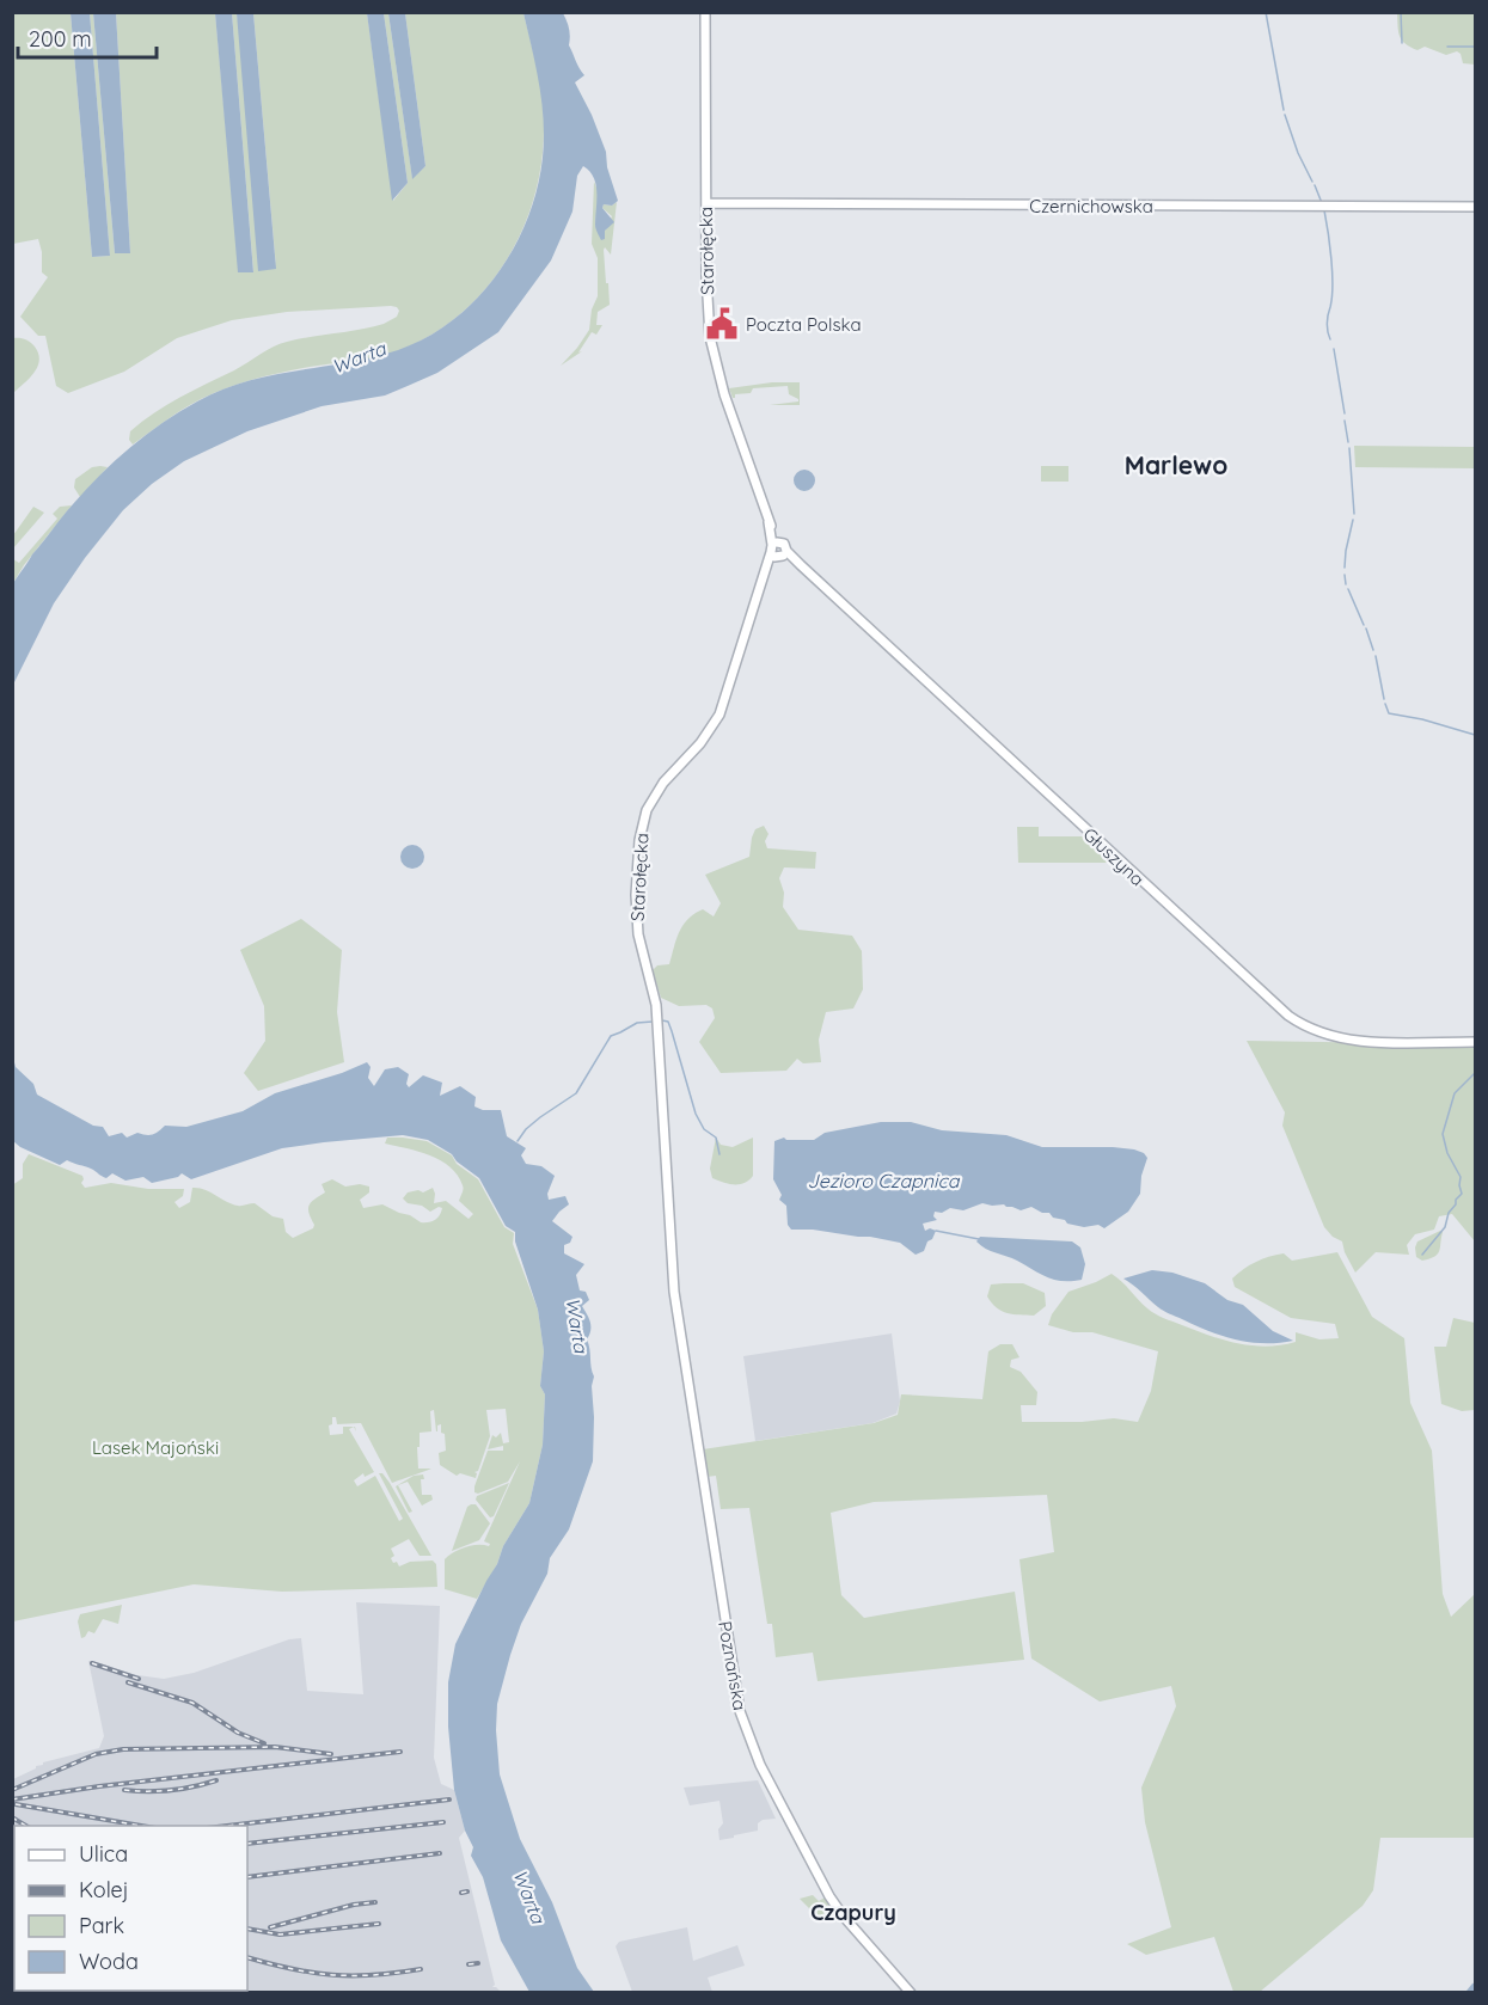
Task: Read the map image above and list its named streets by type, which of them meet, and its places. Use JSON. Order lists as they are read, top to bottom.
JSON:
{
  "streets": {
    "street": [
      "Czernichowska",
      "Starołęcka",
      "Głuszyna",
      "Poznańska"
    ]
  },
  "crossings": [
    ["Czernichowska", "Starołęcka"],
    ["Starołęcka", "Głuszyna"],
    ["Starołęcka", "Poznańska"]
  ],
  "districts": ["Marlewo", "Czapury"],
  "water": ["Warta", "Jezioro Czapnica"],
  "parks": ["Lasek Majoński"],
  "places": {
    "public building": ["Poczta Polska"]
  },
  "legend": [
    "Ulica",
    "Kolej",
    "Park",
    "Woda"
  ],
  "scale_bar": "200 m"
}
